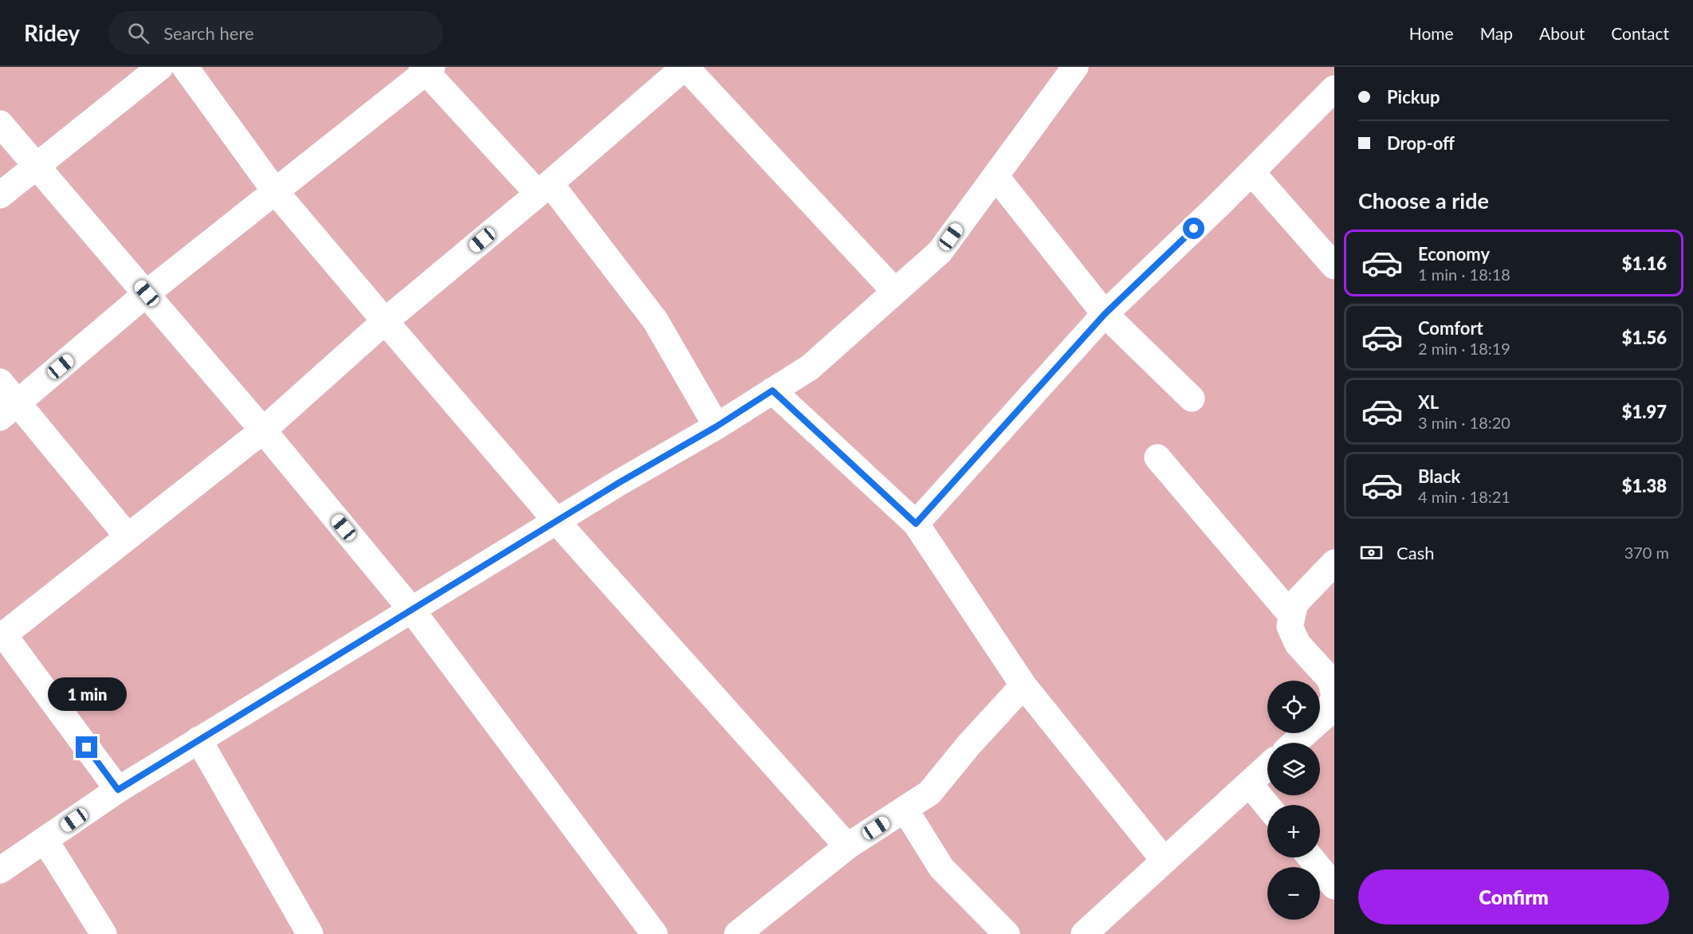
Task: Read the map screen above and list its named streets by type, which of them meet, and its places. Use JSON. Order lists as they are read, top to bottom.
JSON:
{
  "page": {
    "header": "Ridey",
    "search": "Search here",
    "nav": [
      "Home",
      "Map",
      "About",
      "Contact"
    ],
    "banner": ["Pickup", "Drop-off"],
    "heading": "Choose a ride",
    "list": [
      {
        "name": "Economy",
        "note": "1 min · 18:18",
        "value": "$1.16"
      },
      {
        "name": "Comfort",
        "note": "2 min · 18:19",
        "value": "$1.56"
      },
      {
        "name": "XL",
        "note": "3 min · 18:20",
        "value": "$1.97"
      },
      {
        "name": "Black",
        "note": "4 min · 18:21",
        "value": "$1.38"
      }
    ],
    "pay": ["Cash", "370 m"],
    "bubble": "1 min",
    "map_buttons": ["+", "−"],
    "buttons": "Confirm"
  }
}
